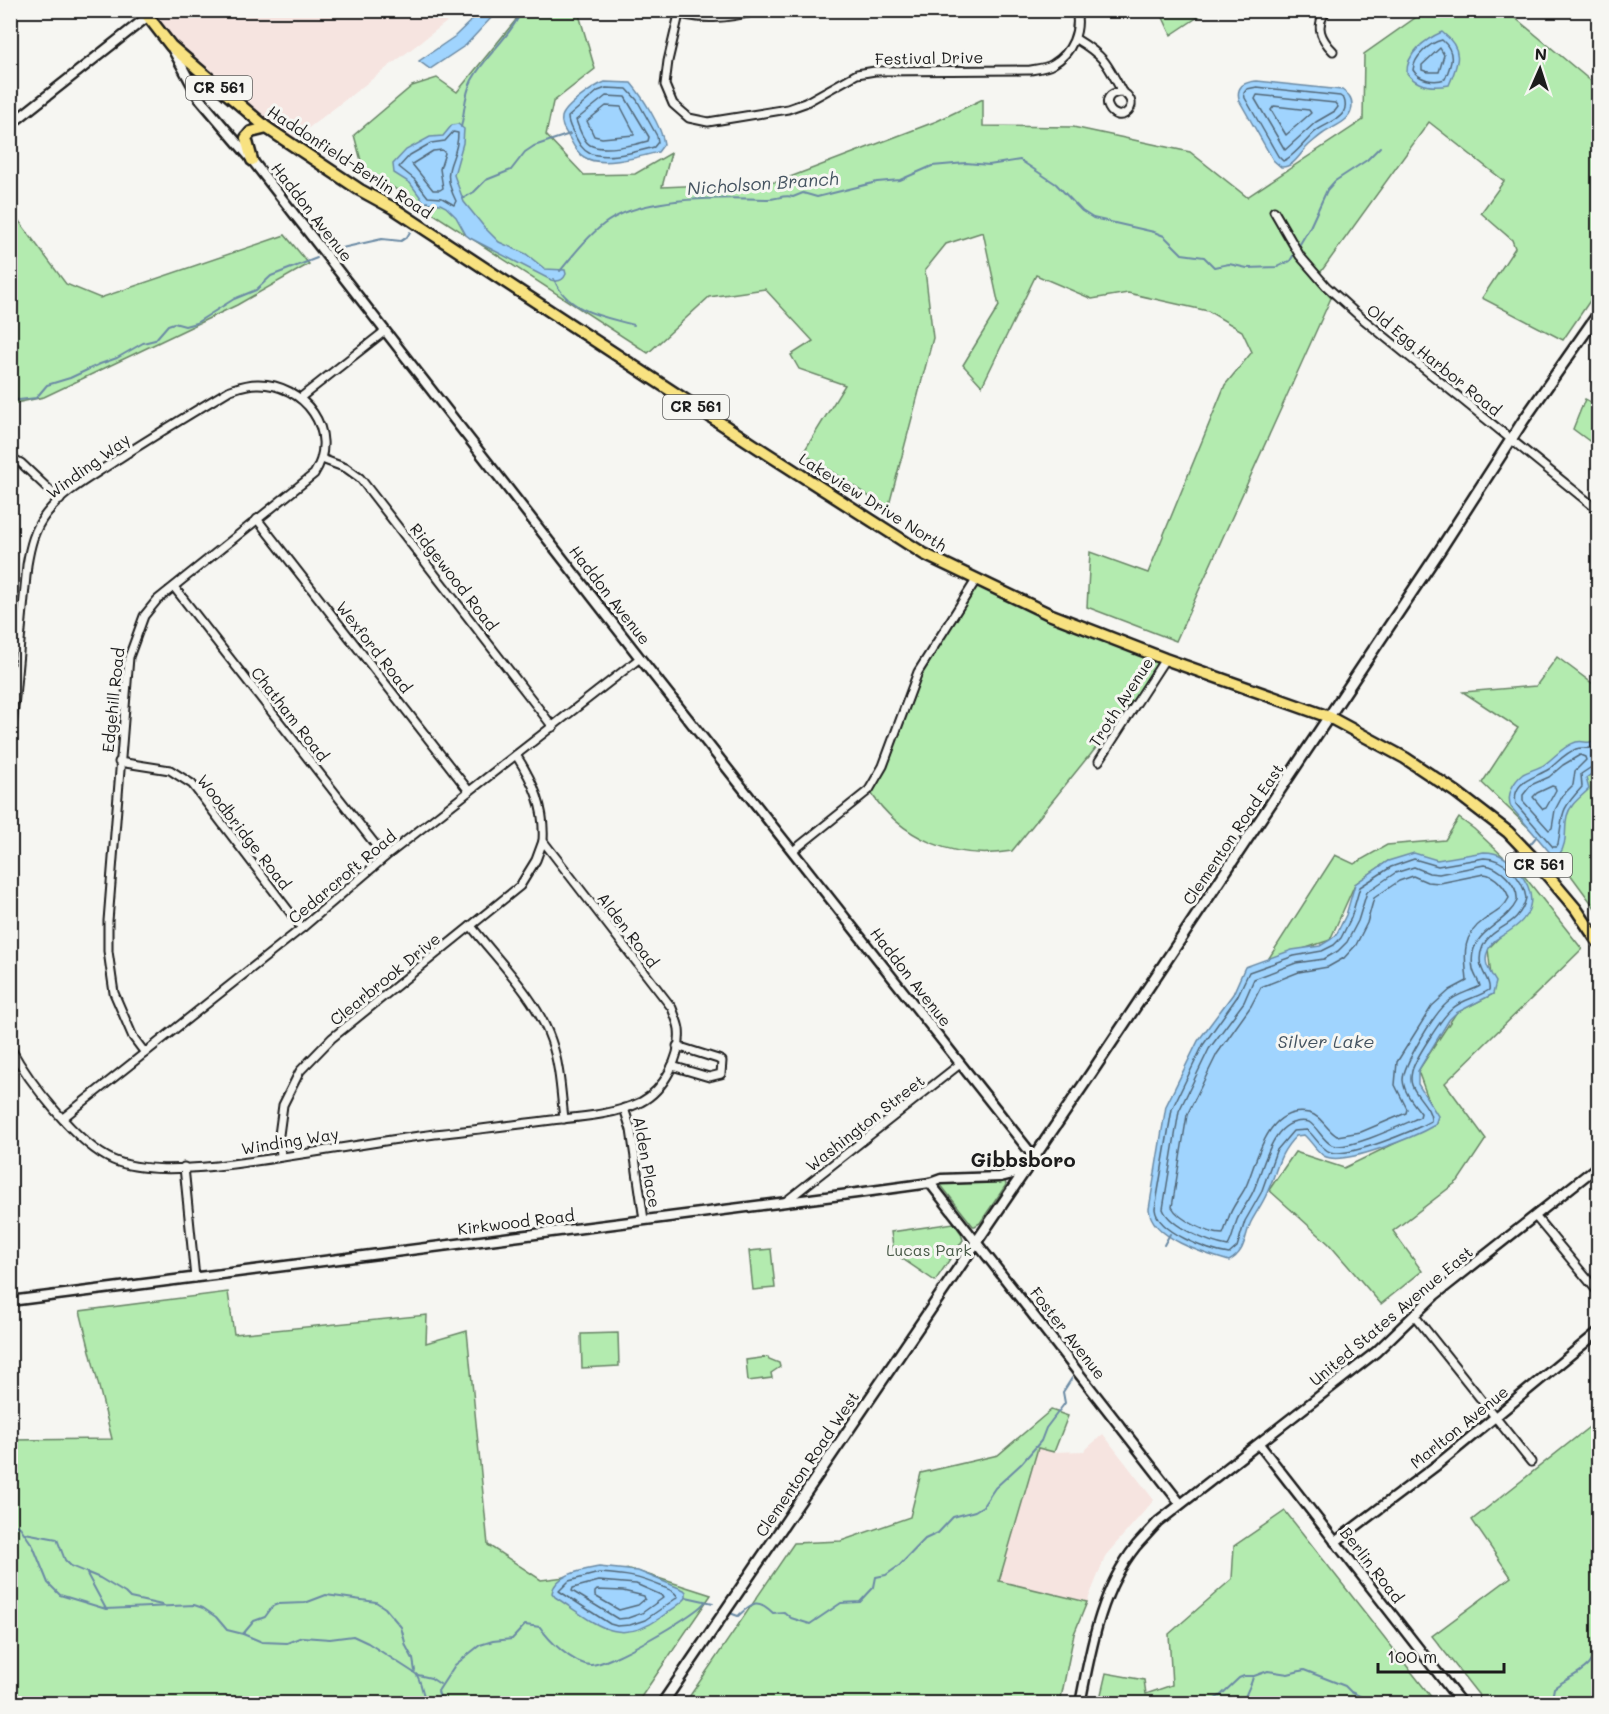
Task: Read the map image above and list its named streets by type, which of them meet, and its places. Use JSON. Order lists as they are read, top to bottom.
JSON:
{
  "streets": {
    "main road": [
      "CR 561",
      "Haddonfield-Berlin Road",
      "Lakeview Drive North",
      "Clementon Road East",
      "Clementon Road West"
    ],
    "street": [
      "Festival Drive",
      "Haddon Avenue",
      "Old Egg Harbor Road",
      "Winding Way",
      "Ridgewood Road",
      "Wexford Road",
      "Edgehill Road",
      "Troth Avenue",
      "Chatham Road",
      "Woodbridge Road",
      "Cedarcroft Road",
      "Alden Road",
      "Clearbrook Drive",
      "Washington Street",
      "Alden Place",
      "Kirkwood Road",
      "United States Avenue East",
      "Foster Avenue",
      "Marlton Avenue",
      "Berlin Road"
    ]
  },
  "crossings": [
    ["CR 561", "Lakeview Drive North"],
    ["CR 561", "Clementon Road East"],
    ["Haddonfield-Berlin Road", "Haddon Avenue"],
    ["Haddonfield-Berlin Road", "Lakeview Drive North"],
    ["Haddon Avenue", "Clementon Road East"],
    ["Haddon Avenue", "Cedarcroft Road"],
    ["Haddon Avenue", "Washington Street"],
    ["Old Egg Harbor Road", "Clementon Road East"],
    ["Winding Way", "Cedarcroft Road"],
    ["Winding Way", "Alden Road"],
    ["Winding Way", "Clearbrook Drive"],
    ["Winding Way", "Alden Place"],
    ["Lakeview Drive North", "Troth Avenue"],
    ["Lakeview Drive North", "Clementon Road East"],
    ["Ridgewood Road", "Edgehill Road"],
    ["Ridgewood Road", "Cedarcroft Road"],
    ["Wexford Road", "Edgehill Road"],
    ["Wexford Road", "Cedarcroft Road"],
    ["Edgehill Road", "Chatham Road"],
    ["Edgehill Road", "Woodbridge Road"],
    ["Edgehill Road", "Cedarcroft Road"],
    ["Chatham Road", "Cedarcroft Road"],
    ["Woodbridge Road", "Cedarcroft Road"],
    ["Clementon Road East", "Kirkwood Road"],
    ["Clementon Road East", "Foster Avenue"],
    ["Clementon Road East", "Clementon Road West"],
    ["Alden Road", "Clearbrook Drive"],
    ["Alden Road", "Alden Place"],
    ["Washington Street", "Kirkwood Road"],
    ["Alden Place", "Kirkwood Road"],
    ["Kirkwood Road", "Foster Avenue"],
    ["United States Avenue East", "Foster Avenue"],
    ["United States Avenue East", "Berlin Road"],
    ["Foster Avenue", "Clementon Road West"],
    ["Marlton Avenue", "Berlin Road"]
  ],
  "districts": ["Gibbsboro"],
  "water": ["Nicholson Branch", "Silver Lake"],
  "parks": ["Lucas Park"],
  "scale_bar": "100 m",
  "north": "top"
}
